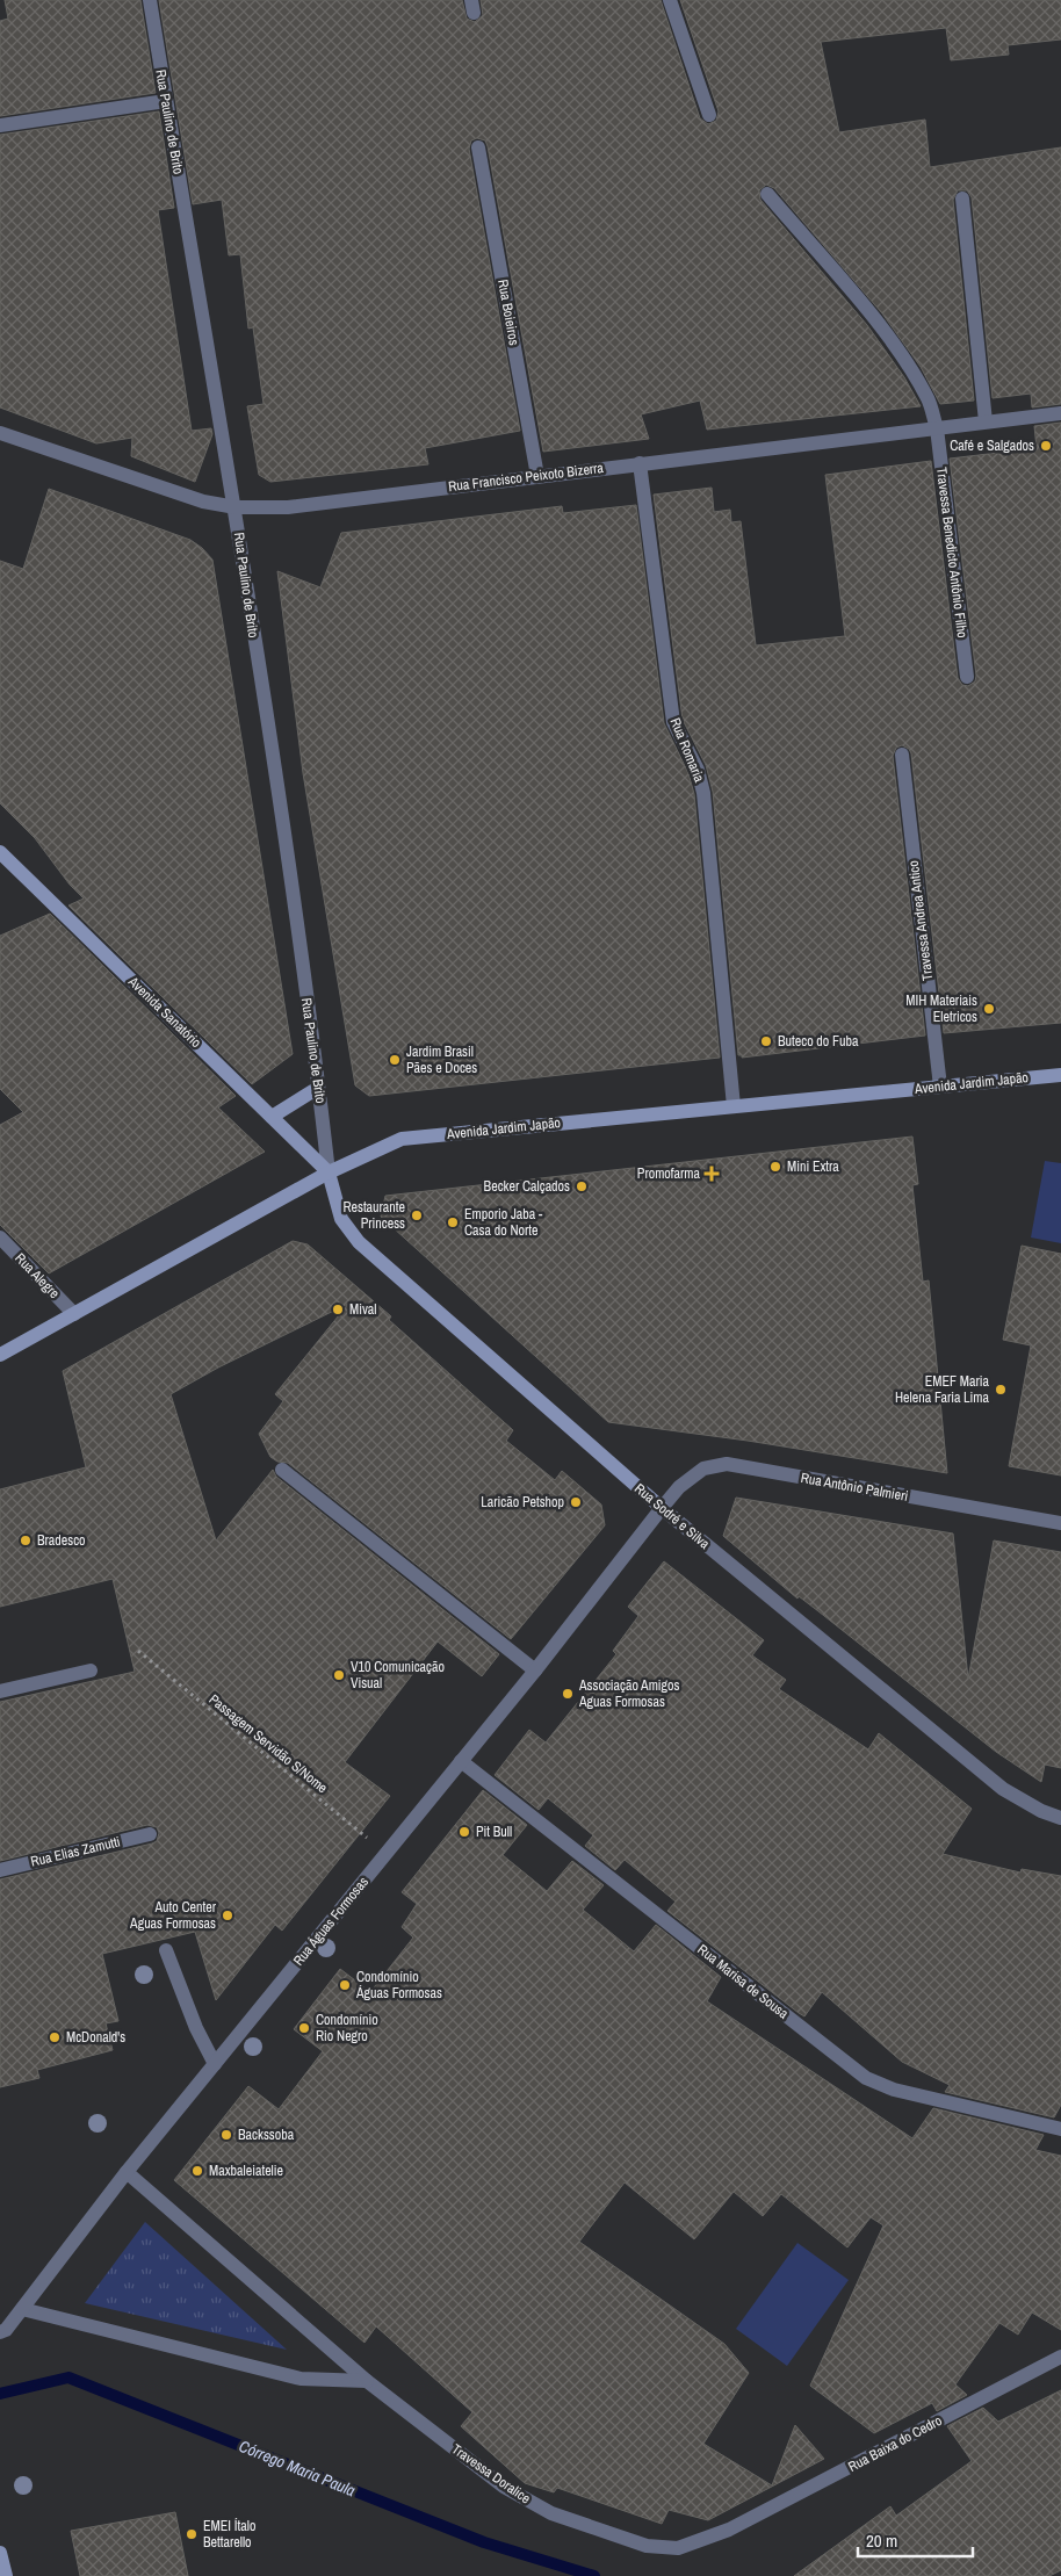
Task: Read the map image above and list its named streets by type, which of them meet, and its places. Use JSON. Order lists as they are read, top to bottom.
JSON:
{
  "streets": {
    "main road": ["Avenida Sanatório", "Avenida Jardim Japão", "Rua Sodré e Silva"],
    "street": [
      "Rua Paulino de Brito",
      "Rua Boieiros",
      "Rua Francisco Peixoto Bizerra",
      "Travessa Benedicto Antônio Filho",
      "Rua Romaria",
      "Travessa Andrea Antico",
      "Rua Alegre",
      "Rua Antônio Palmieri",
      "Rua Elias Zamutti",
      "Rua Águas Formosas",
      "Rua Marisa de Sousa",
      "Rua Baixa do Cedro",
      "Travessa Doralice"
    ],
    "path": ["Passagem Servidão S/Nome"]
  },
  "crossings": [
    ["Rua Paulino de Brito", "Rua Francisco Peixoto Bizerra"],
    ["Rua Paulino de Brito", "Avenida Sanatório"],
    ["Rua Paulino de Brito", "Avenida Jardim Japão"],
    ["Rua Paulino de Brito", "Rua Sodré e Silva"],
    ["Rua Boieiros", "Rua Francisco Peixoto Bizerra"],
    ["Rua Francisco Peixoto Bizerra", "Travessa Benedicto Antônio Filho"],
    ["Rua Francisco Peixoto Bizerra", "Rua Romaria"],
    ["Rua Romaria", "Avenida Jardim Japão"],
    ["Travessa Andrea Antico", "Avenida Jardim Japão"],
    ["Avenida Sanatório", "Avenida Jardim Japão"],
    ["Avenida Sanatório", "Rua Sodré e Silva"],
    ["Avenida Jardim Japão", "Rua Alegre"],
    ["Avenida Jardim Japão", "Rua Sodré e Silva"],
    ["Rua Antônio Palmieri", "Rua Sodré e Silva"],
    ["Rua Antônio Palmieri", "Rua Águas Formosas"],
    ["Rua Sodré e Silva", "Rua Águas Formosas"],
    ["Passagem Servidão S/Nome", "Rua Águas Formosas"],
    ["Rua Águas Formosas", "Rua Marisa de Sousa"],
    ["Rua Águas Formosas", "Travessa Doralice"],
    ["Rua Baixa do Cedro", "Travessa Doralice"]
  ],
  "water": ["Córrego Maria Paula"],
  "places": {
    "other": [
      "Café e Salgados",
      "MIH Materiais Eletricos",
      "Buteco do Fuba",
      "Jardim Brasil Pães e Doces",
      "Mini Extra",
      "Becker Calçados",
      "Restaurante Princess",
      "Emporio Jaba - Casa do Norte",
      "Mival",
      "EMEF Maria Helena Faria Lima",
      "Laricão Petshop",
      "Bradesco",
      "V10 Comunicação Visual",
      "Associação Amigos Aguas Formosas",
      "Pit Bull",
      "Auto Center Aguas Formosas",
      "Condomínio Águas Formosas",
      "Condomínio Rio Negro",
      "McDonald's",
      "Backssoba",
      "Maxbaleiatelie",
      "EMEI Ítalo Bettarello"
    ],
    "health": ["Promofarma"]
  },
  "scale_bar": "20 m"
}
